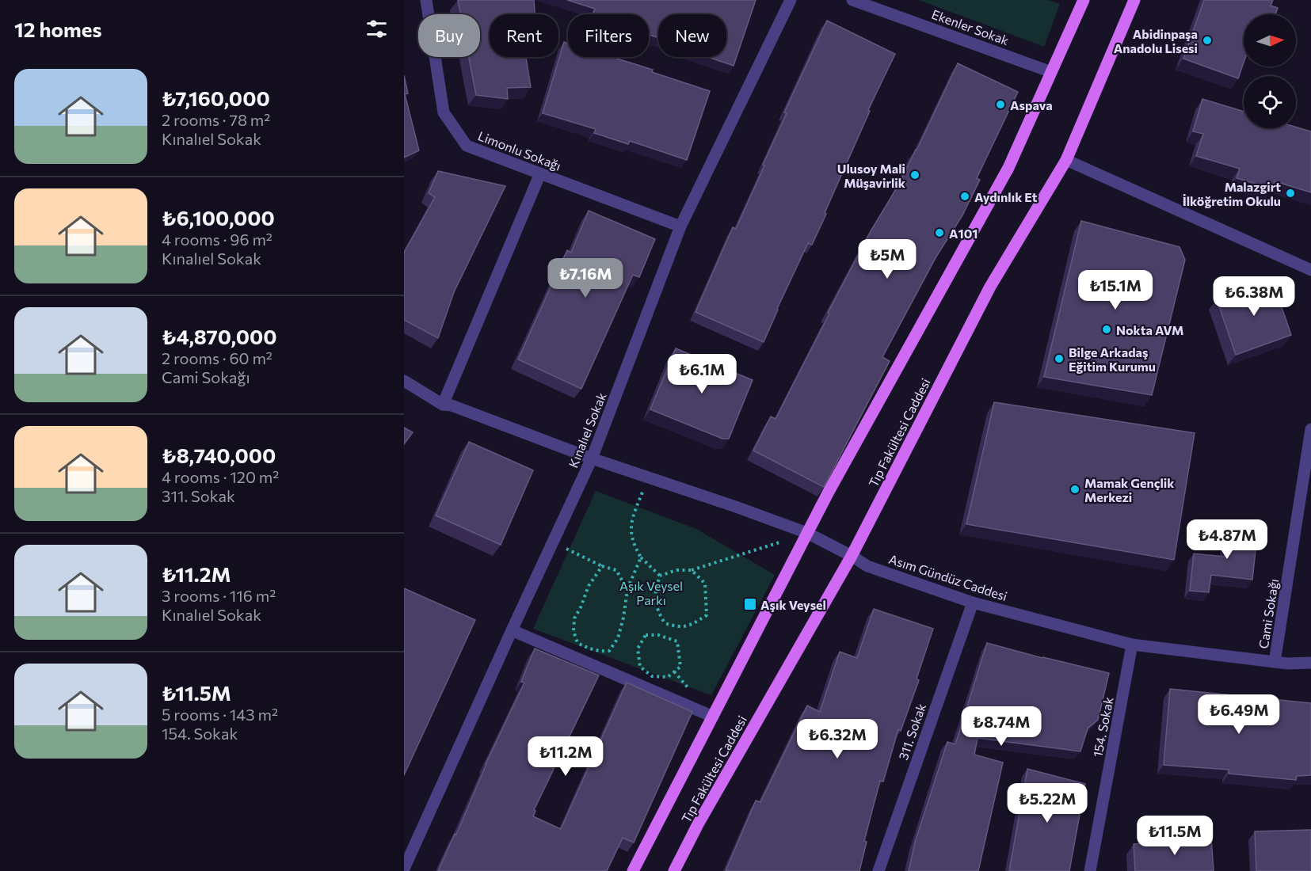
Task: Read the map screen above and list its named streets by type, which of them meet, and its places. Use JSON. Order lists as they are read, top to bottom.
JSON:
{
  "streets": {
    "main road": ["Tıp Fakültesi Caddesi"],
    "street": [
      "Ekenler Sokak",
      "Limonlu Sokağı",
      "Kınalıel Sokak",
      "Asım Gündüz Caddesi",
      "Cami Sokağı",
      "154. Sokak",
      "311. Sokak"
    ]
  },
  "crossings": [
    ["Limonlu Sokağı", "Kınalıel Sokak"],
    ["Kınalıel Sokak", "Asım Gündüz Caddesi"],
    ["Tıp Fakültesi Caddesi", "Asım Gündüz Caddesi"],
    ["Asım Gündüz Caddesi", "Cami Sokağı"],
    ["Asım Gündüz Caddesi", "154. Sokak"],
    ["Asım Gündüz Caddesi", "311. Sokak"]
  ],
  "parks": ["Aşık Veysel Parkı"],
  "places": {
    "other": [
      "Abidinpaşa Anadolu Lisesi",
      "Aspava",
      "Ulusoy Mali Müşavirlik",
      "Malazgirt İlköğretim Okulu",
      "Aydınlık Et",
      "A101",
      "Nokta AVM",
      "Bilge Arkadaş Eğitim Kurumu",
      "Mamak Gençlik Merkezi"
    ],
    "transit": ["Aşık Veysel"]
  },
  "north": "right",
  "page": {
    "heading": "12 homes",
    "chip": [
      "Buy",
      "Rent",
      "Filters",
      "New"
    ],
    "list": [
      {
        "name": "₺7,160,000",
        "note": "2 rooms · 78 m² · Kınalıel Sokak"
      },
      {
        "name": "₺6,100,000",
        "note": "4 rooms · 96 m² · Kınalıel Sokak"
      },
      {
        "name": "₺4,870,000",
        "note": "2 rooms · 60 m² · Cami Sokağı"
      },
      {
        "name": "₺8,740,000",
        "note": "4 rooms · 120 m² · 311. Sokak"
      },
      {
        "name": "₺11.2M",
        "note": "3 rooms · 116 m² · Kınalıel Sokak"
      },
      {
        "name": "₺11.5M",
        "note": "5 rooms · 143 m² · 154. Sokak"
      }
    ],
    "price": [
      "₺5M",
      "₺7.16M",
      "₺15.1M",
      "₺6.38M",
      "₺6.1M",
      "₺4.87M",
      "₺6.49M",
      "₺8.74M",
      "₺6.32M",
      "₺11.2M",
      "₺5.22M",
      "₺11.5M"
    ]
  }
}
